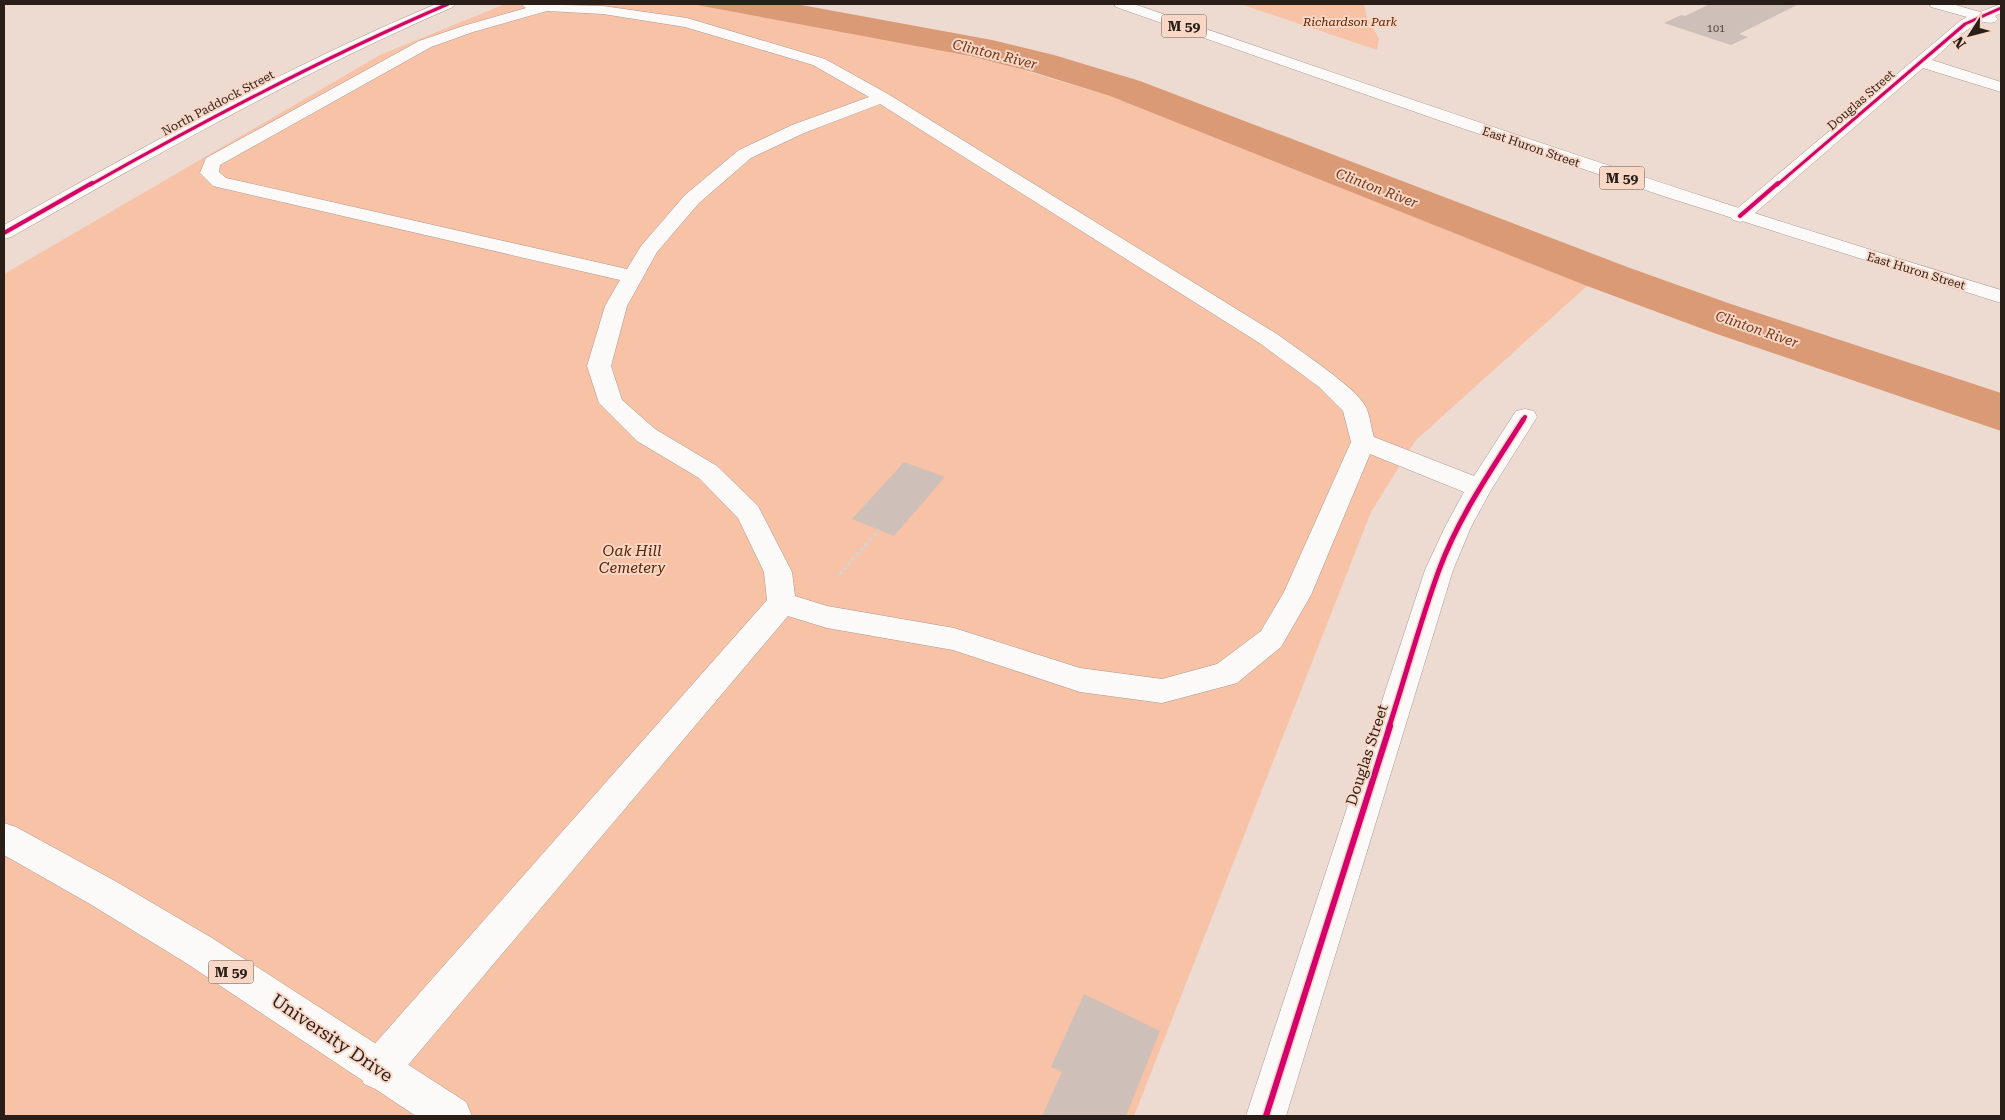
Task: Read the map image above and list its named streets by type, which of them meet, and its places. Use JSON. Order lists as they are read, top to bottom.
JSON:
{
  "streets": {
    "main road": [
      "M 59",
      "Douglas Street",
      "North Paddock Street",
      "East Huron Street",
      "University Drive"
    ]
  },
  "crossings": [
    ["Douglas Street", "East Huron Street"]
  ],
  "water": ["Clinton River"],
  "parks": ["Richardson Park", "Oak Hill Cemetery"],
  "house_numbers": ["101"],
  "north": "bottom left"
}
